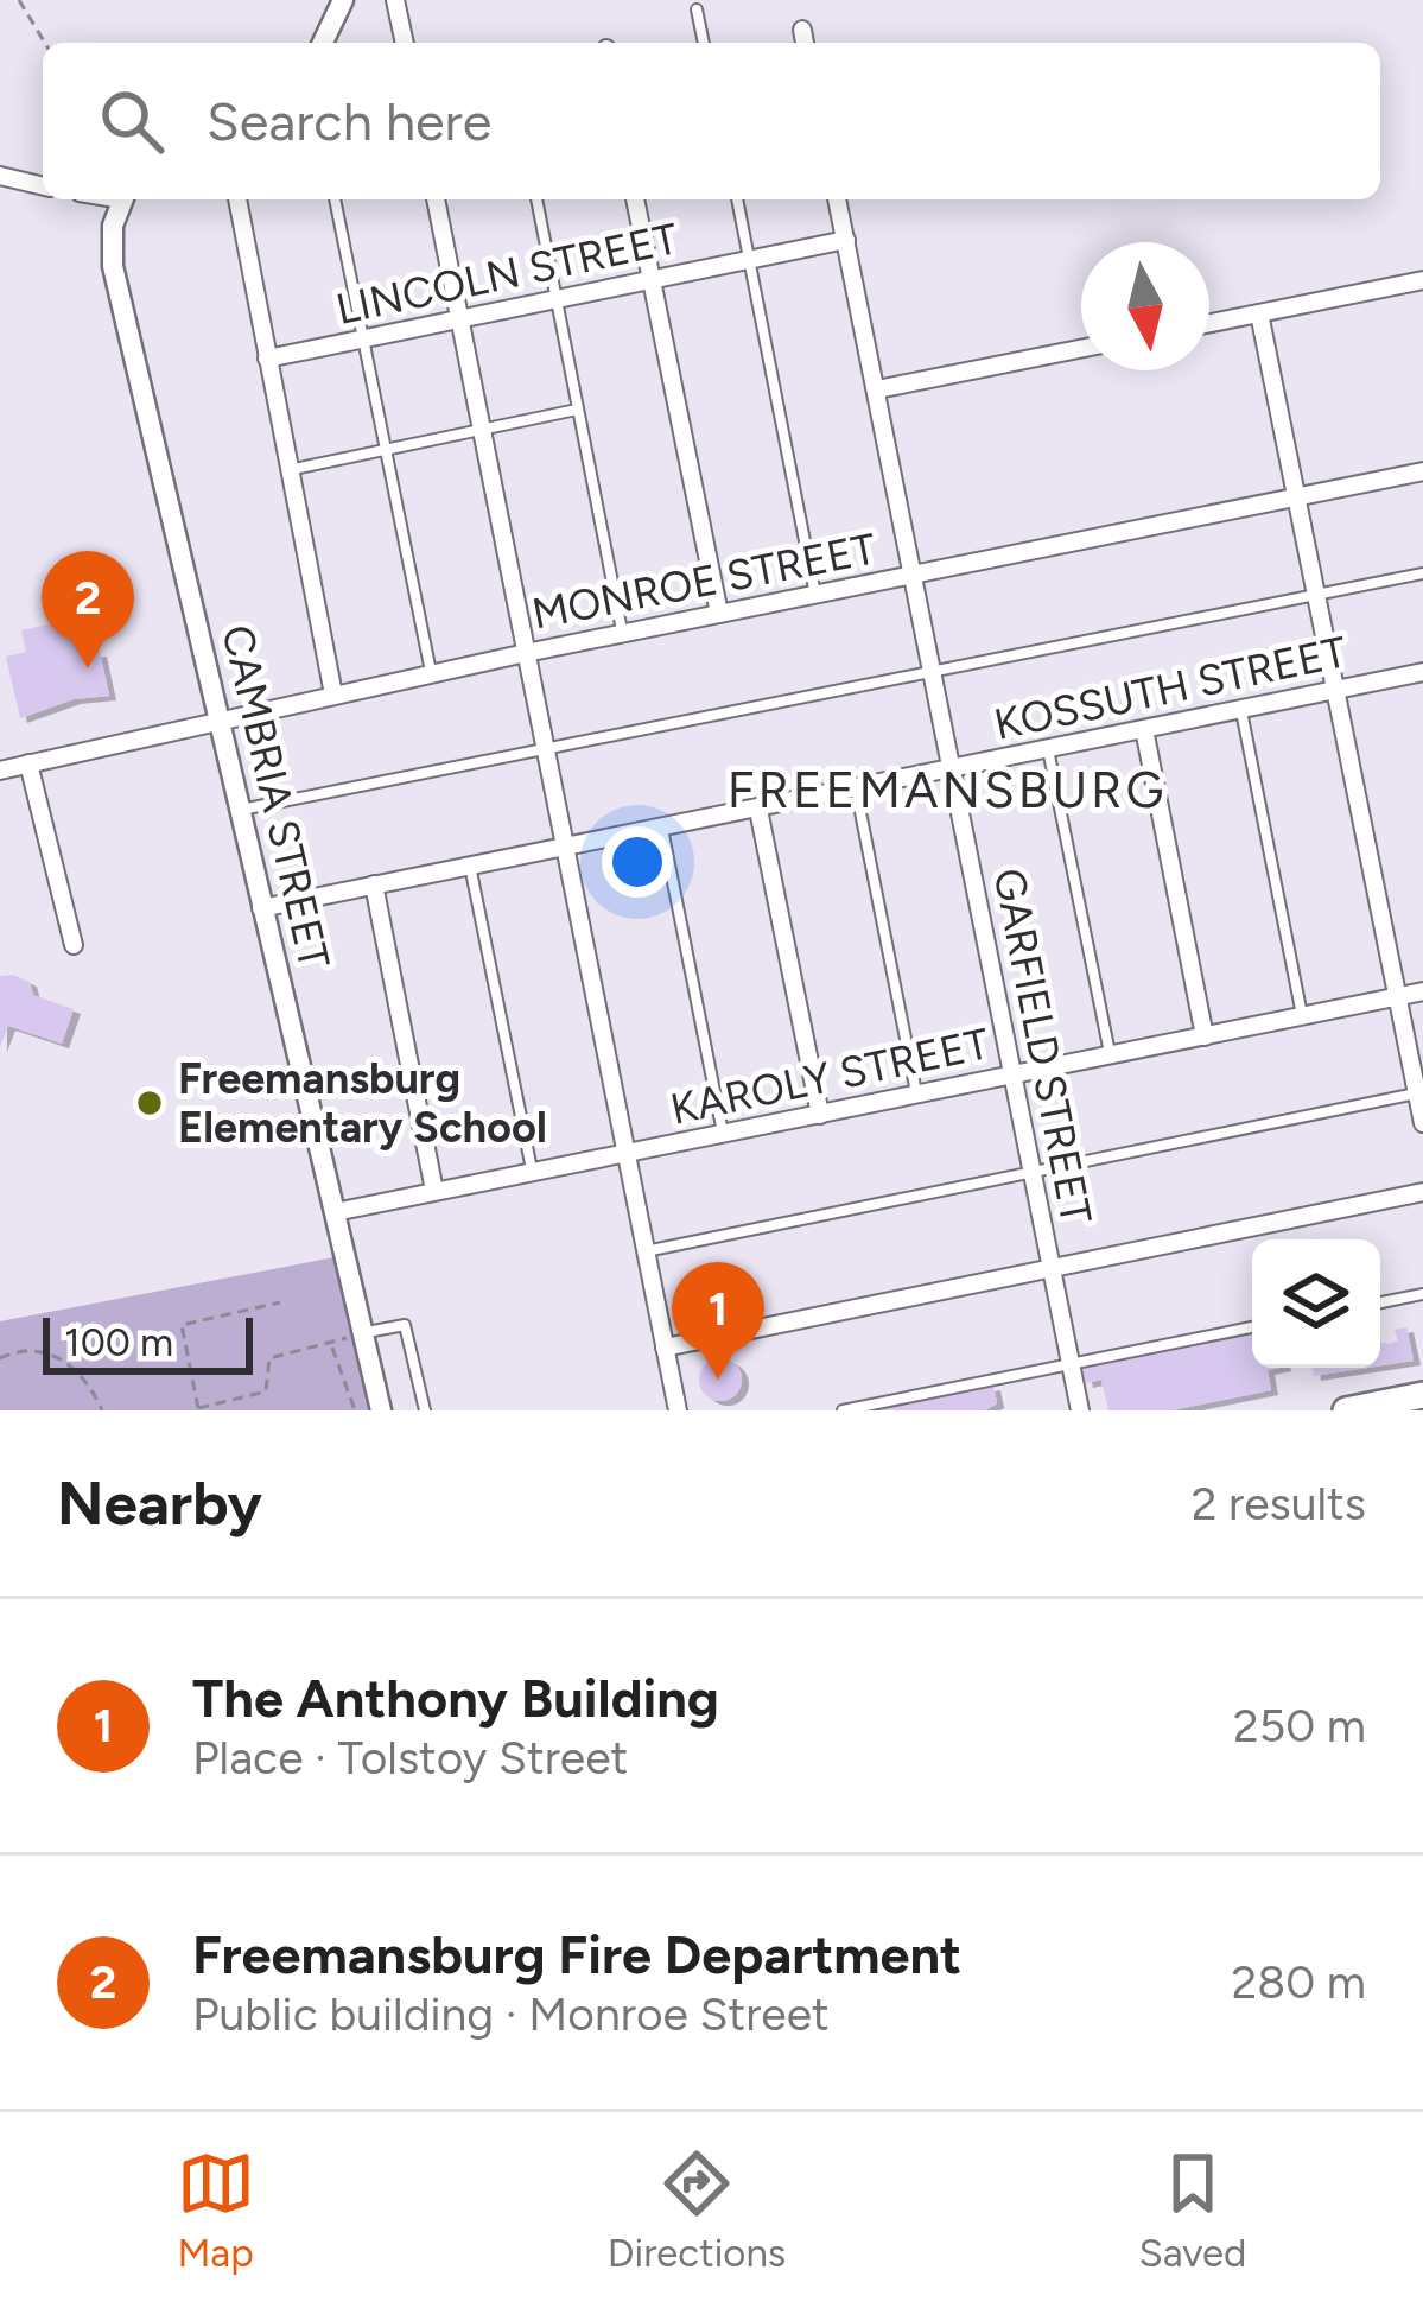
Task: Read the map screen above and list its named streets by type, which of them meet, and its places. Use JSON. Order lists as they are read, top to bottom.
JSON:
{
  "streets": {
    "street": [
      "LINCOLN STREET",
      "MONROE STREET",
      "KOSSUTH STREET",
      "CAMBRIA STREET",
      "GARFIELD STREET",
      "KAROLY STREET"
    ]
  },
  "crossings": [
    ["LINCOLN STREET", "GARFIELD STREET"],
    ["MONROE STREET", "CAMBRIA STREET"],
    ["MONROE STREET", "GARFIELD STREET"],
    ["KOSSUTH STREET", "CAMBRIA STREET"],
    ["KOSSUTH STREET", "GARFIELD STREET"],
    ["CAMBRIA STREET", "KAROLY STREET"],
    ["GARFIELD STREET", "KAROLY STREET"]
  ],
  "districts": ["FREEMANSBURG"],
  "places": ["Freemansburg Elementary School"],
  "scale_bar": "100 m",
  "north": "bottom",
  "page": {
    "search": "Search here",
    "pins": ["2", "1"],
    "scale": "100 m",
    "heading": ["Nearby", "2 results"],
    "list": [
      {
        "mark": "1",
        "name": "The Anthony Building",
        "note": "Place · Tolstoy Street",
        "value": "250 m"
      },
      {
        "mark": "2",
        "name": "Freemansburg Fire Department",
        "note": "Public building · Monroe Street",
        "value": "280 m"
      }
    ],
    "nav": ["Map", "Directions", "Saved"]
  }
}
